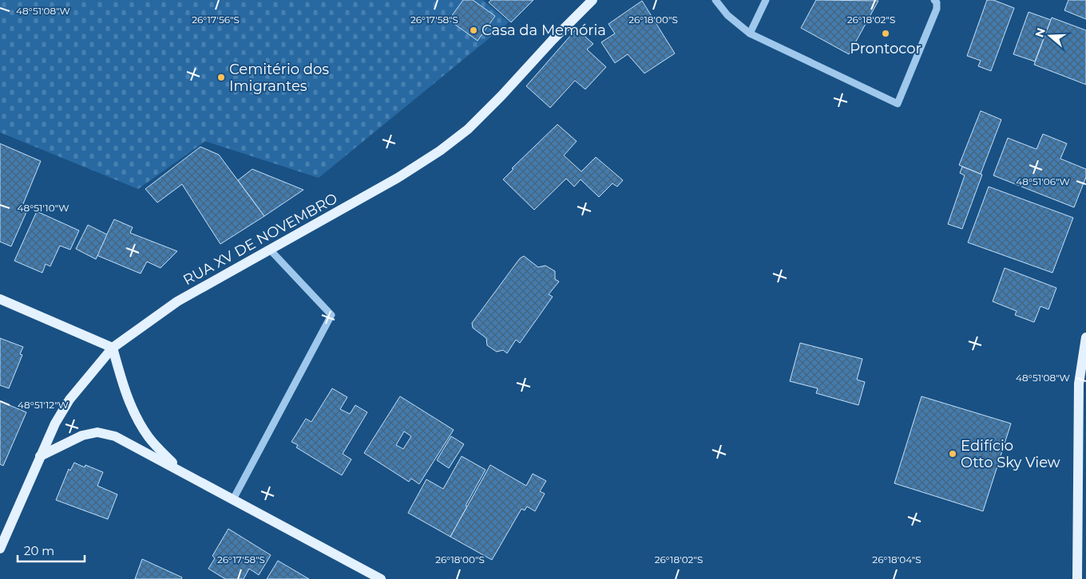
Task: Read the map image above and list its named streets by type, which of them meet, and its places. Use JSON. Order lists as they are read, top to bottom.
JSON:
{
  "streets": {
    "main road": ["RUA XV DE NOVEMBRO"]
  },
  "places": [
    "Casa da Memória",
    "Prontocor",
    "Cemitério dos Imigrantes",
    "Edifício Otto Sky View"
  ],
  "scale_bar": "20 m",
  "north": "left",
  "coordinates": [
    "48°51'08\"W",
    "26°17'56\"S",
    "26°17'58\"S",
    "26°18'00\"S",
    "26°18'02\"S",
    "48°51'06\"W",
    "48°51'10\"W",
    "48°51'12\"W",
    "26°18'04\"S"
  ]
}
